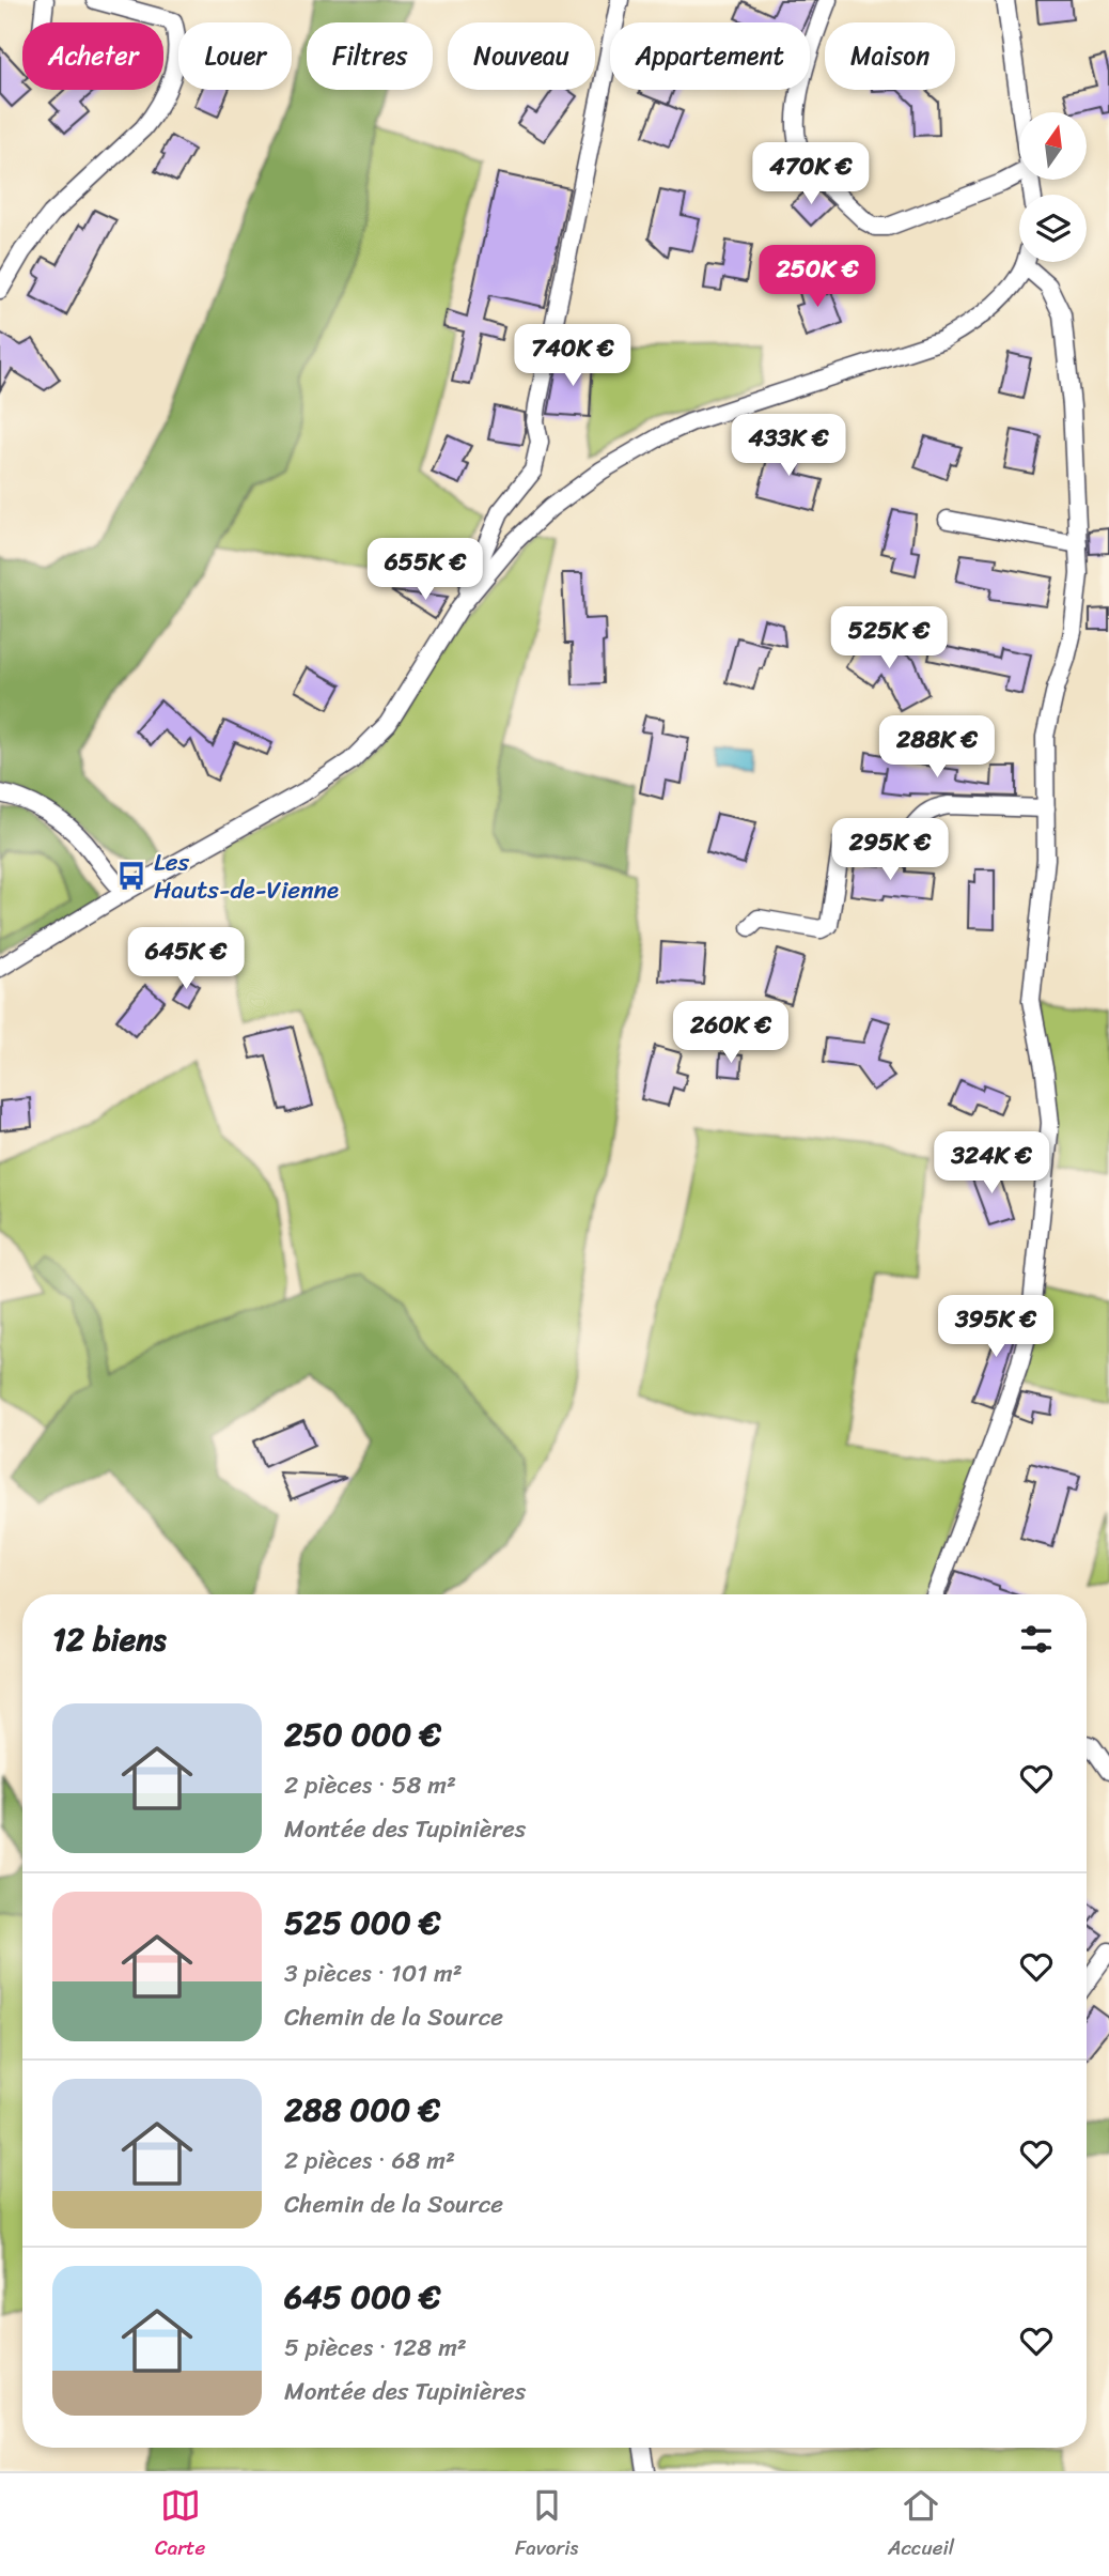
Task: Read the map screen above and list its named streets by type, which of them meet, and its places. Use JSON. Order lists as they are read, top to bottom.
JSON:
{
  "places": {
    "bus stop": ["Les Hauts-de-Vienne"]
  },
  "north": "top",
  "page": {
    "chip": [
      "Acheter",
      "Louer",
      "Filtres",
      "Nouveau",
      "Appartement",
      "Maison"
    ],
    "price": [
      "470K €",
      "250K €",
      "740K €",
      "433K €",
      "655K €",
      "525K €",
      "288K €",
      "295K €",
      "645K €",
      "260K €",
      "324K €",
      "395K €"
    ],
    "heading": "12 biens",
    "list": [
      {
        "name": "250 000 €",
        "note": "2 pièces · 58 m² · Montée des Tupinières"
      },
      {
        "name": "525 000 €",
        "note": "3 pièces · 101 m² · Chemin de la Source"
      },
      {
        "name": "288 000 €",
        "note": "2 pièces · 68 m² · Chemin de la Source"
      },
      {
        "name": "645 000 €",
        "note": "5 pièces · 128 m² · Montée des Tupinières"
      }
    ],
    "tabs": ["Carte", "Favoris", "Accueil"]
  }
}
